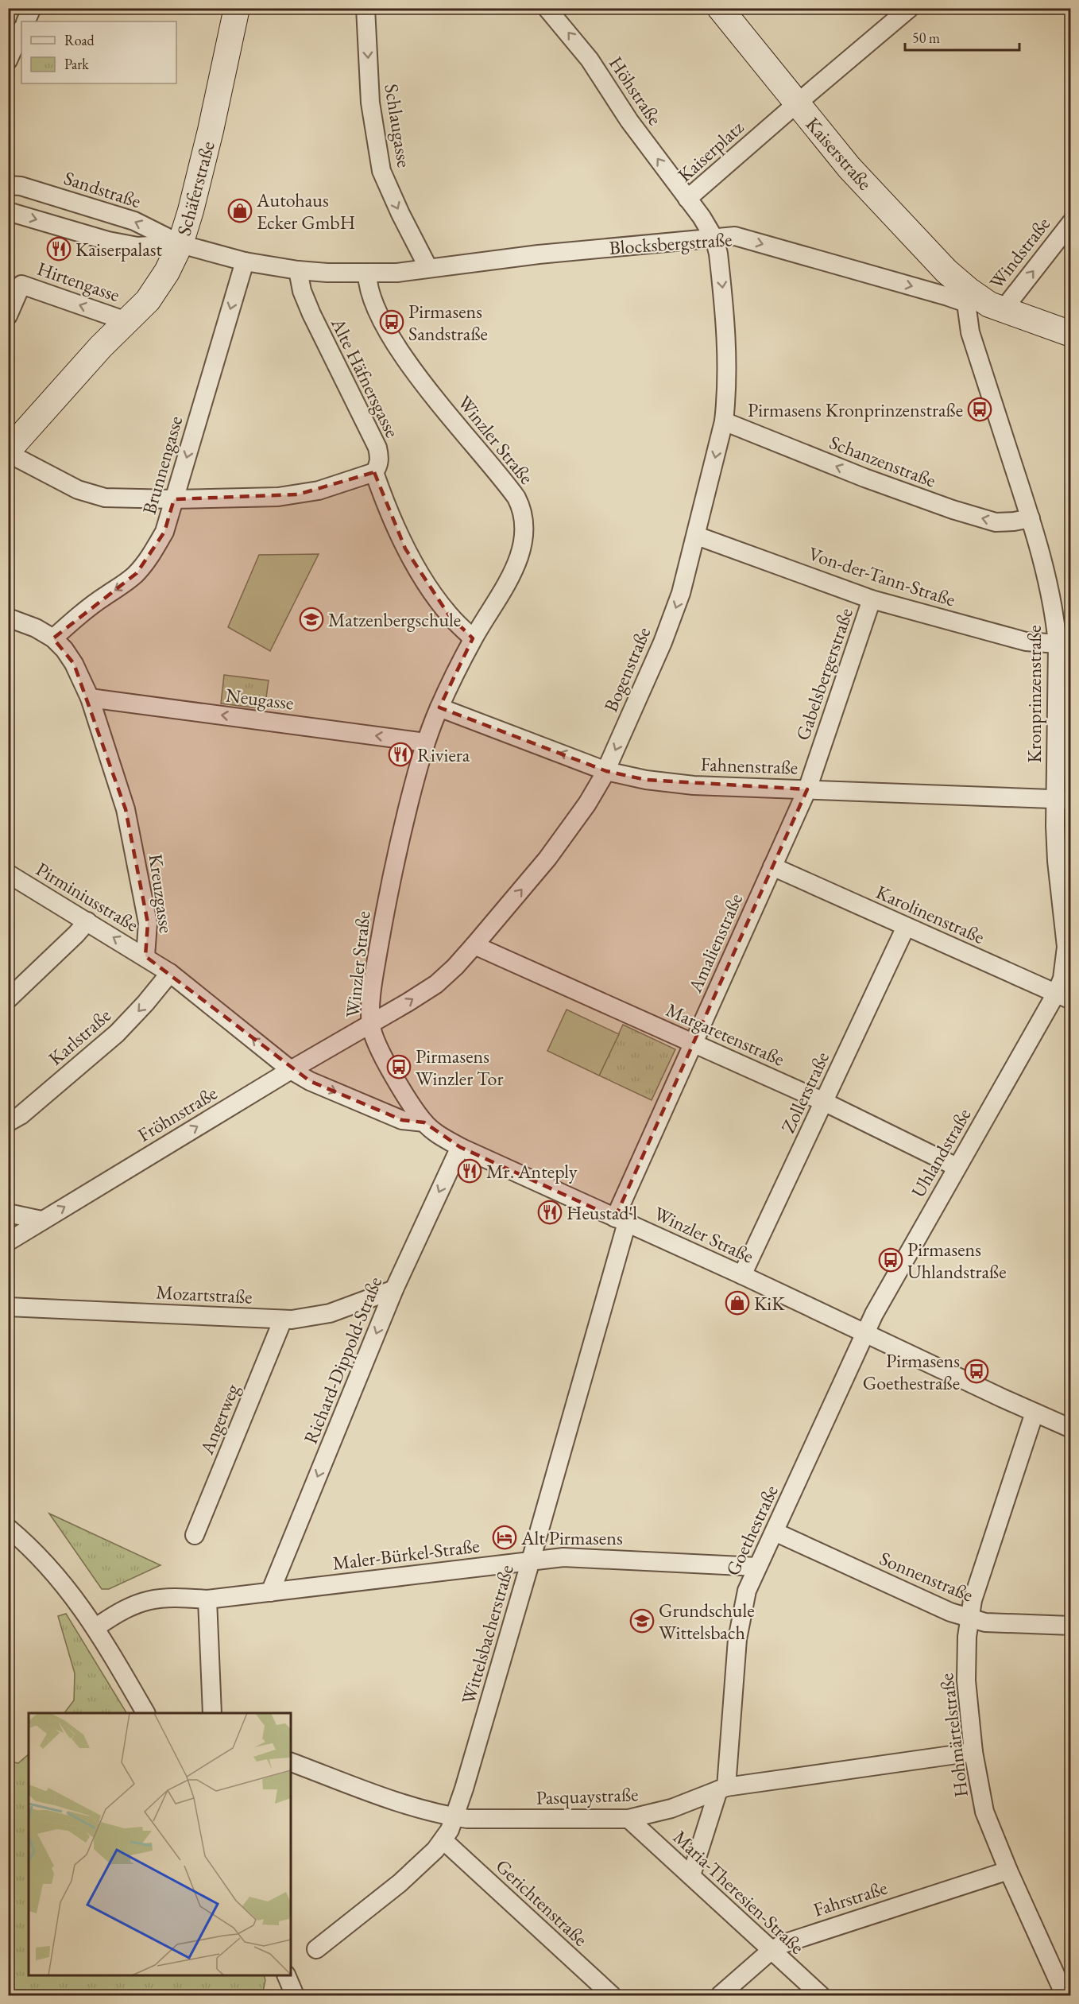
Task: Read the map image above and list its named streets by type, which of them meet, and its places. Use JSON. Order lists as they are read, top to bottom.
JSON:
{
  "streets": {
    "main road": ["Kaiserstraße", "Schäferstraße", "Blocksbergstraße"],
    "street": [
      "Höhstraße",
      "Schlaugasse",
      "Kaiserplatz",
      "Sandstraße",
      "Windstraße",
      "Hirtengasse",
      "Alte Häfnersgasse",
      "Winzler Straße",
      "Schanzenstraße",
      "Brunnengasse",
      "Von-der-Tann-Straße",
      "Bogenstraße",
      "Gabelsbergerstraße",
      "Kronprinzenstraße",
      "Neugasse",
      "Fahnenstraße",
      "Kreuzgasse",
      "Pirminiusstraße",
      "Karolinenstraße",
      "Amalienstraße",
      "Margaretenstraße",
      "Karlstraße",
      "Zollerstraße",
      "Fröhnstraße",
      "Uhlandstraße",
      "Mozartstraße",
      "Richard-Dippold-Straße",
      "Angerweg",
      "Goethestraße",
      "Maler-Bürkel-Straße",
      "Sonnenstraße",
      "Wittelsbacherstraße",
      "Hohmärtelstraße",
      "Pasquaystraße",
      "Maria-Theresien-Straße",
      "Fahrstraße",
      "Gerichtenstraße"
    ]
  },
  "crossings": [
    ["Höhstraße", "Kaiserplatz"],
    ["Schlaugasse", "Blocksbergstraße"],
    ["Kaiserplatz", "Kaiserstraße"],
    ["Kaiserplatz", "Blocksbergstraße"],
    ["Kaiserplatz", "Bogenstraße"],
    ["Kaiserstraße", "Blocksbergstraße"],
    ["Kaiserstraße", "Kronprinzenstraße"],
    ["Schäferstraße", "Sandstraße"],
    ["Schäferstraße", "Hirtengasse"],
    ["Sandstraße", "Blocksbergstraße"],
    ["Sandstraße", "Alte Häfnersgasse"],
    ["Sandstraße", "Winzler Straße"],
    ["Sandstraße", "Brunnengasse"],
    ["Blocksbergstraße", "Windstraße"],
    ["Blocksbergstraße", "Winzler Straße"],
    ["Blocksbergstraße", "Bogenstraße"],
    ["Blocksbergstraße", "Kronprinzenstraße"],
    ["Winzler Straße", "Bogenstraße"],
    ["Winzler Straße", "Neugasse"],
    ["Winzler Straße", "Fahnenstraße"],
    ["Winzler Straße", "Kreuzgasse"],
    ["Winzler Straße", "Amalienstraße"],
    ["Winzler Straße", "Zollerstraße"],
    ["Winzler Straße", "Fröhnstraße"],
    ["Winzler Straße", "Uhlandstraße"],
    ["Winzler Straße", "Richard-Dippold-Straße"],
    ["Winzler Straße", "Goethestraße"],
    ["Winzler Straße", "Wittelsbacherstraße"],
    ["Winzler Straße", "Hohmärtelstraße"],
    ["Schanzenstraße", "Bogenstraße"],
    ["Schanzenstraße", "Kronprinzenstraße"],
    ["Brunnengasse", "Kreuzgasse"],
    ["Von-der-Tann-Straße", "Bogenstraße"],
    ["Von-der-Tann-Straße", "Gabelsbergerstraße"],
    ["Von-der-Tann-Straße", "Kronprinzenstraße"],
    ["Bogenstraße", "Fahnenstraße"],
    ["Bogenstraße", "Margaretenstraße"],
    ["Bogenstraße", "Fröhnstraße"],
    ["Gabelsbergerstraße", "Fahnenstraße"],
    ["Gabelsbergerstraße", "Amalienstraße"],
    ["Kronprinzenstraße", "Fahnenstraße"],
    ["Kronprinzenstraße", "Karolinenstraße"],
    ["Kronprinzenstraße", "Uhlandstraße"],
    ["Neugasse", "Kreuzgasse"],
    ["Fahnenstraße", "Amalienstraße"],
    ["Kreuzgasse", "Pirminiusstraße"],
    ["Kreuzgasse", "Karlstraße"],
    ["Kreuzgasse", "Fröhnstraße"],
    ["Karolinenstraße", "Amalienstraße"],
    ["Karolinenstraße", "Zollerstraße"],
    ["Karolinenstraße", "Uhlandstraße"],
    ["Amalienstraße", "Margaretenstraße"],
    ["Amalienstraße", "Wittelsbacherstraße"],
    ["Margaretenstraße", "Zollerstraße"],
    ["Margaretenstraße", "Uhlandstraße"],
    ["Uhlandstraße", "Goethestraße"],
    ["Mozartstraße", "Richard-Dippold-Straße"],
    ["Mozartstraße", "Angerweg"],
    ["Richard-Dippold-Straße", "Maler-Bürkel-Straße"],
    ["Goethestraße", "Maler-Bürkel-Straße"],
    ["Goethestraße", "Sonnenstraße"],
    ["Goethestraße", "Pasquaystraße"],
    ["Goethestraße", "Maria-Theresien-Straße"],
    ["Maler-Bürkel-Straße", "Wittelsbacherstraße"],
    ["Sonnenstraße", "Hohmärtelstraße"],
    ["Wittelsbacherstraße", "Pasquaystraße"],
    ["Wittelsbacherstraße", "Gerichtenstraße"],
    ["Hohmärtelstraße", "Pasquaystraße"],
    ["Hohmärtelstraße", "Fahrstraße"],
    ["Pasquaystraße", "Maria-Theresien-Straße"],
    ["Maria-Theresien-Straße", "Fahrstraße"]
  ],
  "one_way": [
    "Höhstraße",
    "Schlaugasse",
    "Blocksbergstraße",
    "Windstraße",
    "Hirtengasse",
    "Schanzenstraße",
    "Brunnengasse",
    "Neugasse",
    "Pirminiusstraße",
    "Fröhnstraße",
    "Richard-Dippold-Straße"
  ],
  "places": {
    "shop": ["Autohaus Ecker GmbH", "KiK"],
    "restaurant": [
      "Kaiserpalast",
      "Riviera",
      "Mr. Anteply",
      "Heustad'l"
    ],
    "bus stop": [
      "Pirmasens Sandstraße",
      "Pirmasens Kronprinzenstraße",
      "Pirmasens Winzler Tor",
      "Pirmasens Uhlandstraße",
      "Pirmasens Goethestraße"
    ],
    "school or university": ["Matzenbergschule", "Grundschule Wittelsbach"],
    "hotel": ["Alt Pirmasens"]
  },
  "legend": ["Road", "Park"],
  "scale_bar": "50 m"
}
